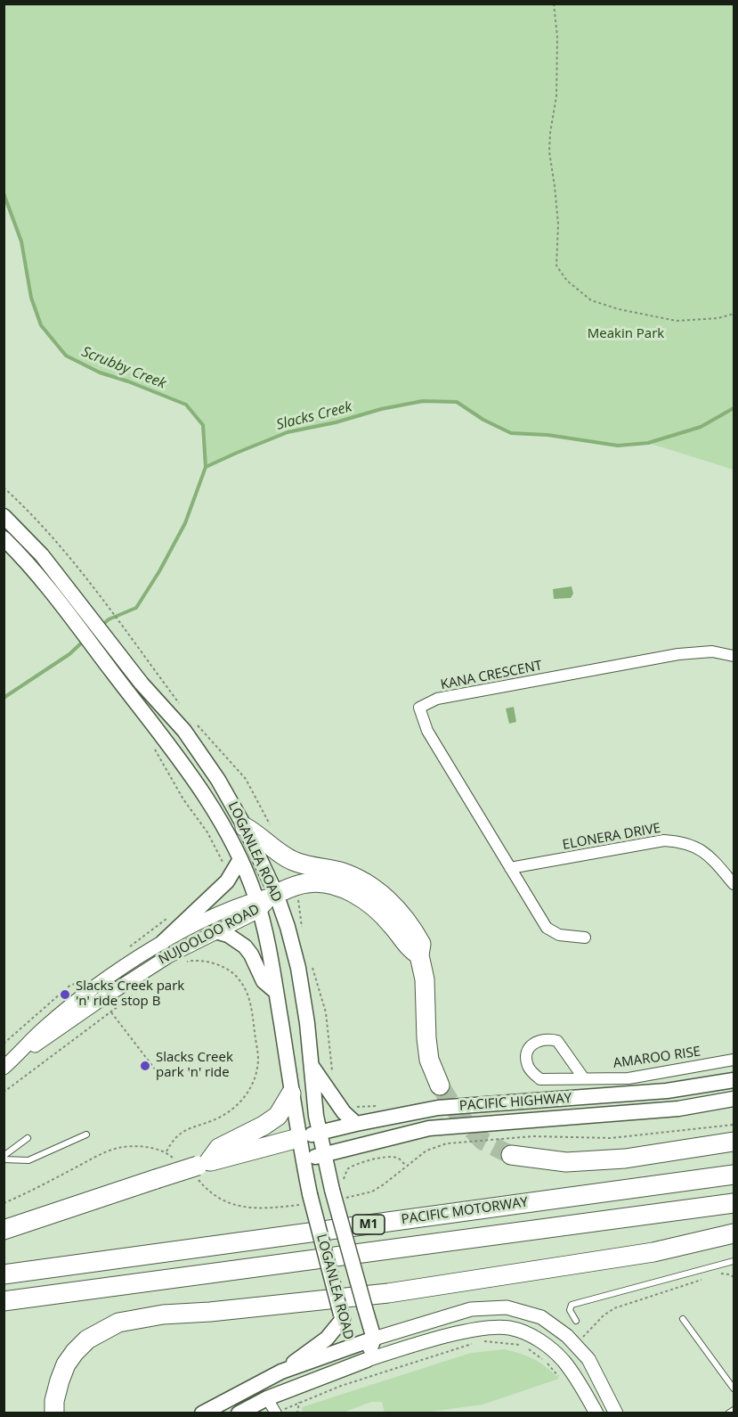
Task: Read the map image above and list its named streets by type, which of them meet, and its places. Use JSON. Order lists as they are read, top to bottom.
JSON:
{
  "streets": {
    "highway": ["PACIFIC MOTORWAY", "M1"],
    "main road": ["LOGANLEA ROAD", "PACIFIC HIGHWAY"],
    "street": [
      "KANA CRESCENT",
      "ELONERA DRIVE",
      "NUJOOLOO ROAD",
      "AMAROO RISE"
    ]
  },
  "crossings": [
    ["KANA CRESCENT", "ELONERA DRIVE"],
    ["LOGANLEA ROAD", "NUJOOLOO ROAD"],
    ["LOGANLEA ROAD", "PACIFIC HIGHWAY"]
  ],
  "water": ["Scrubby Creek", "Slacks Creek"],
  "parks": ["Meakin Park"],
  "places": ["Slacks Creek park 'n' ride stop B", "Slacks Creek park 'n' ride"]
}
